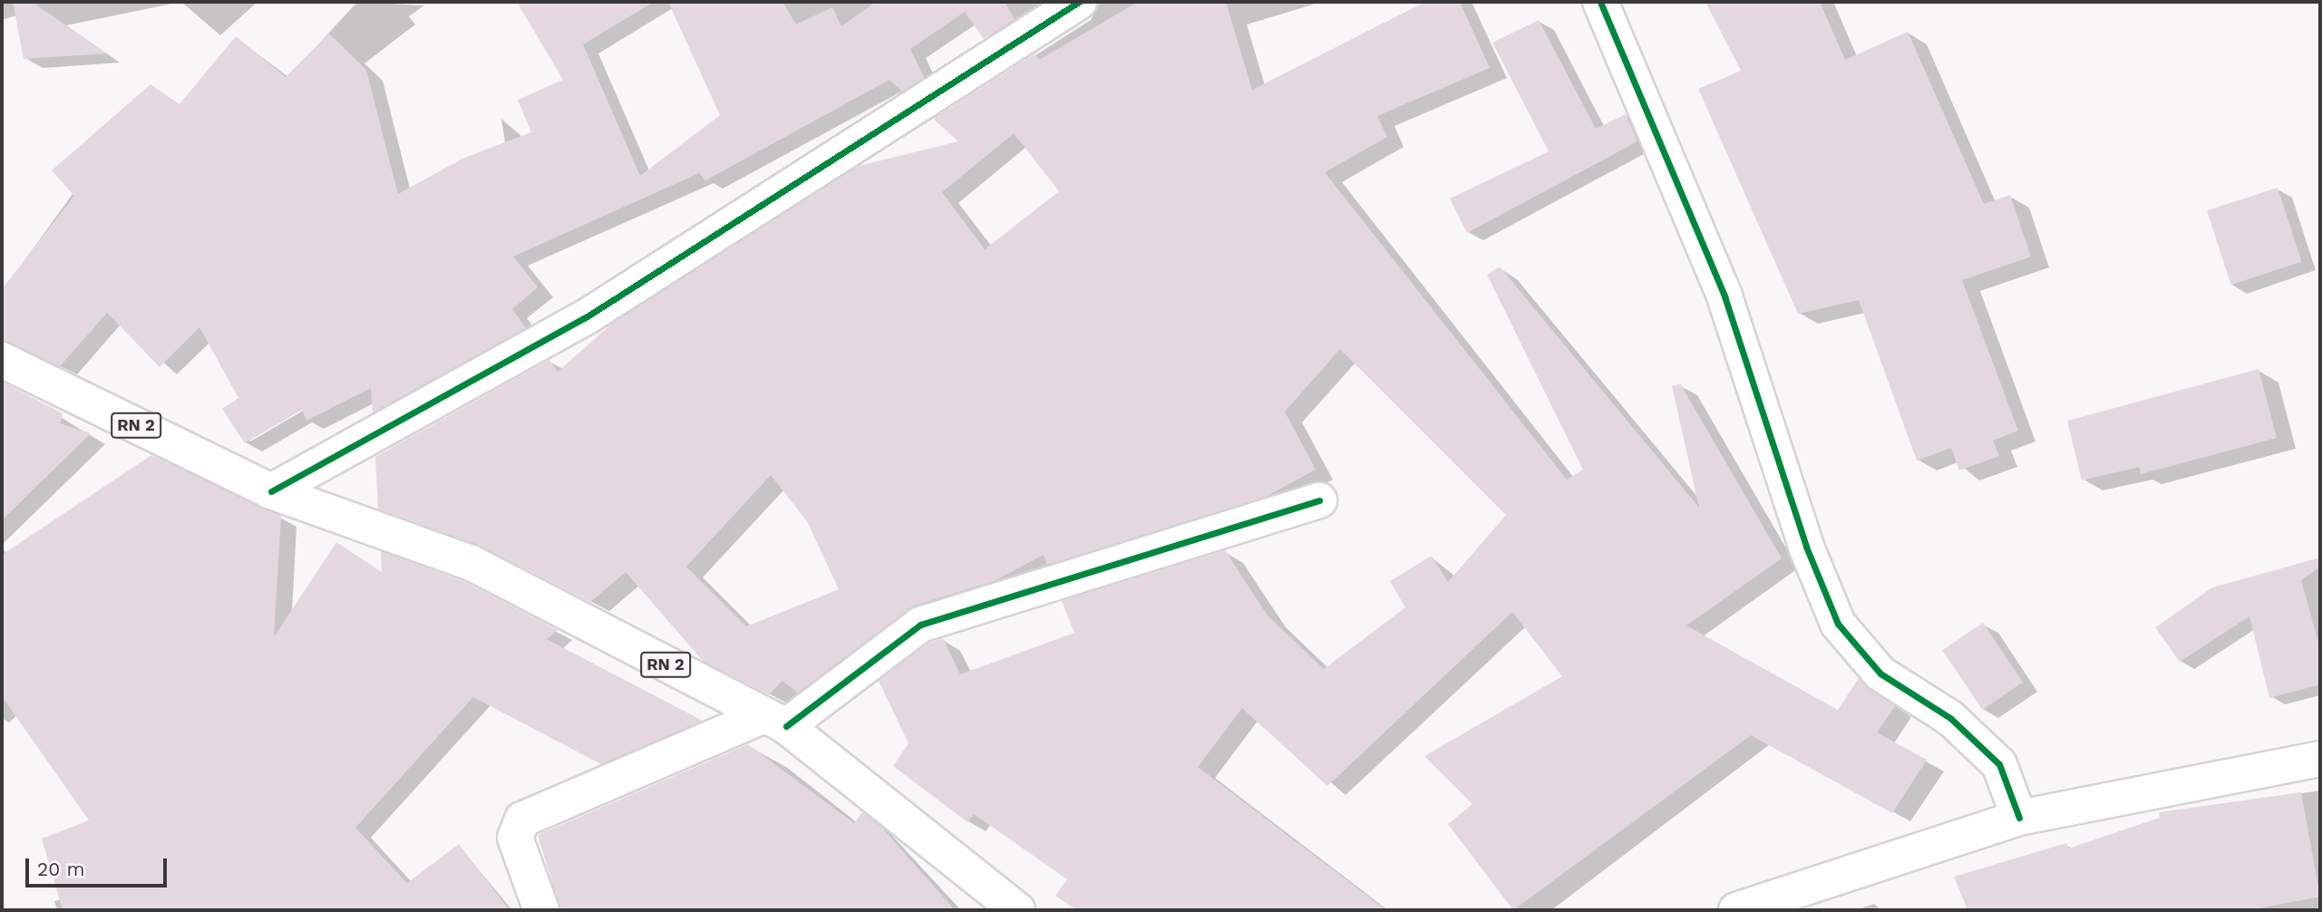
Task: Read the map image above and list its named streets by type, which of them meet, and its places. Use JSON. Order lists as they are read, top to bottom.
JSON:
{
  "streets": {
    "street": ["RN 2"]
  },
  "scale_bar": "20 m"
}
